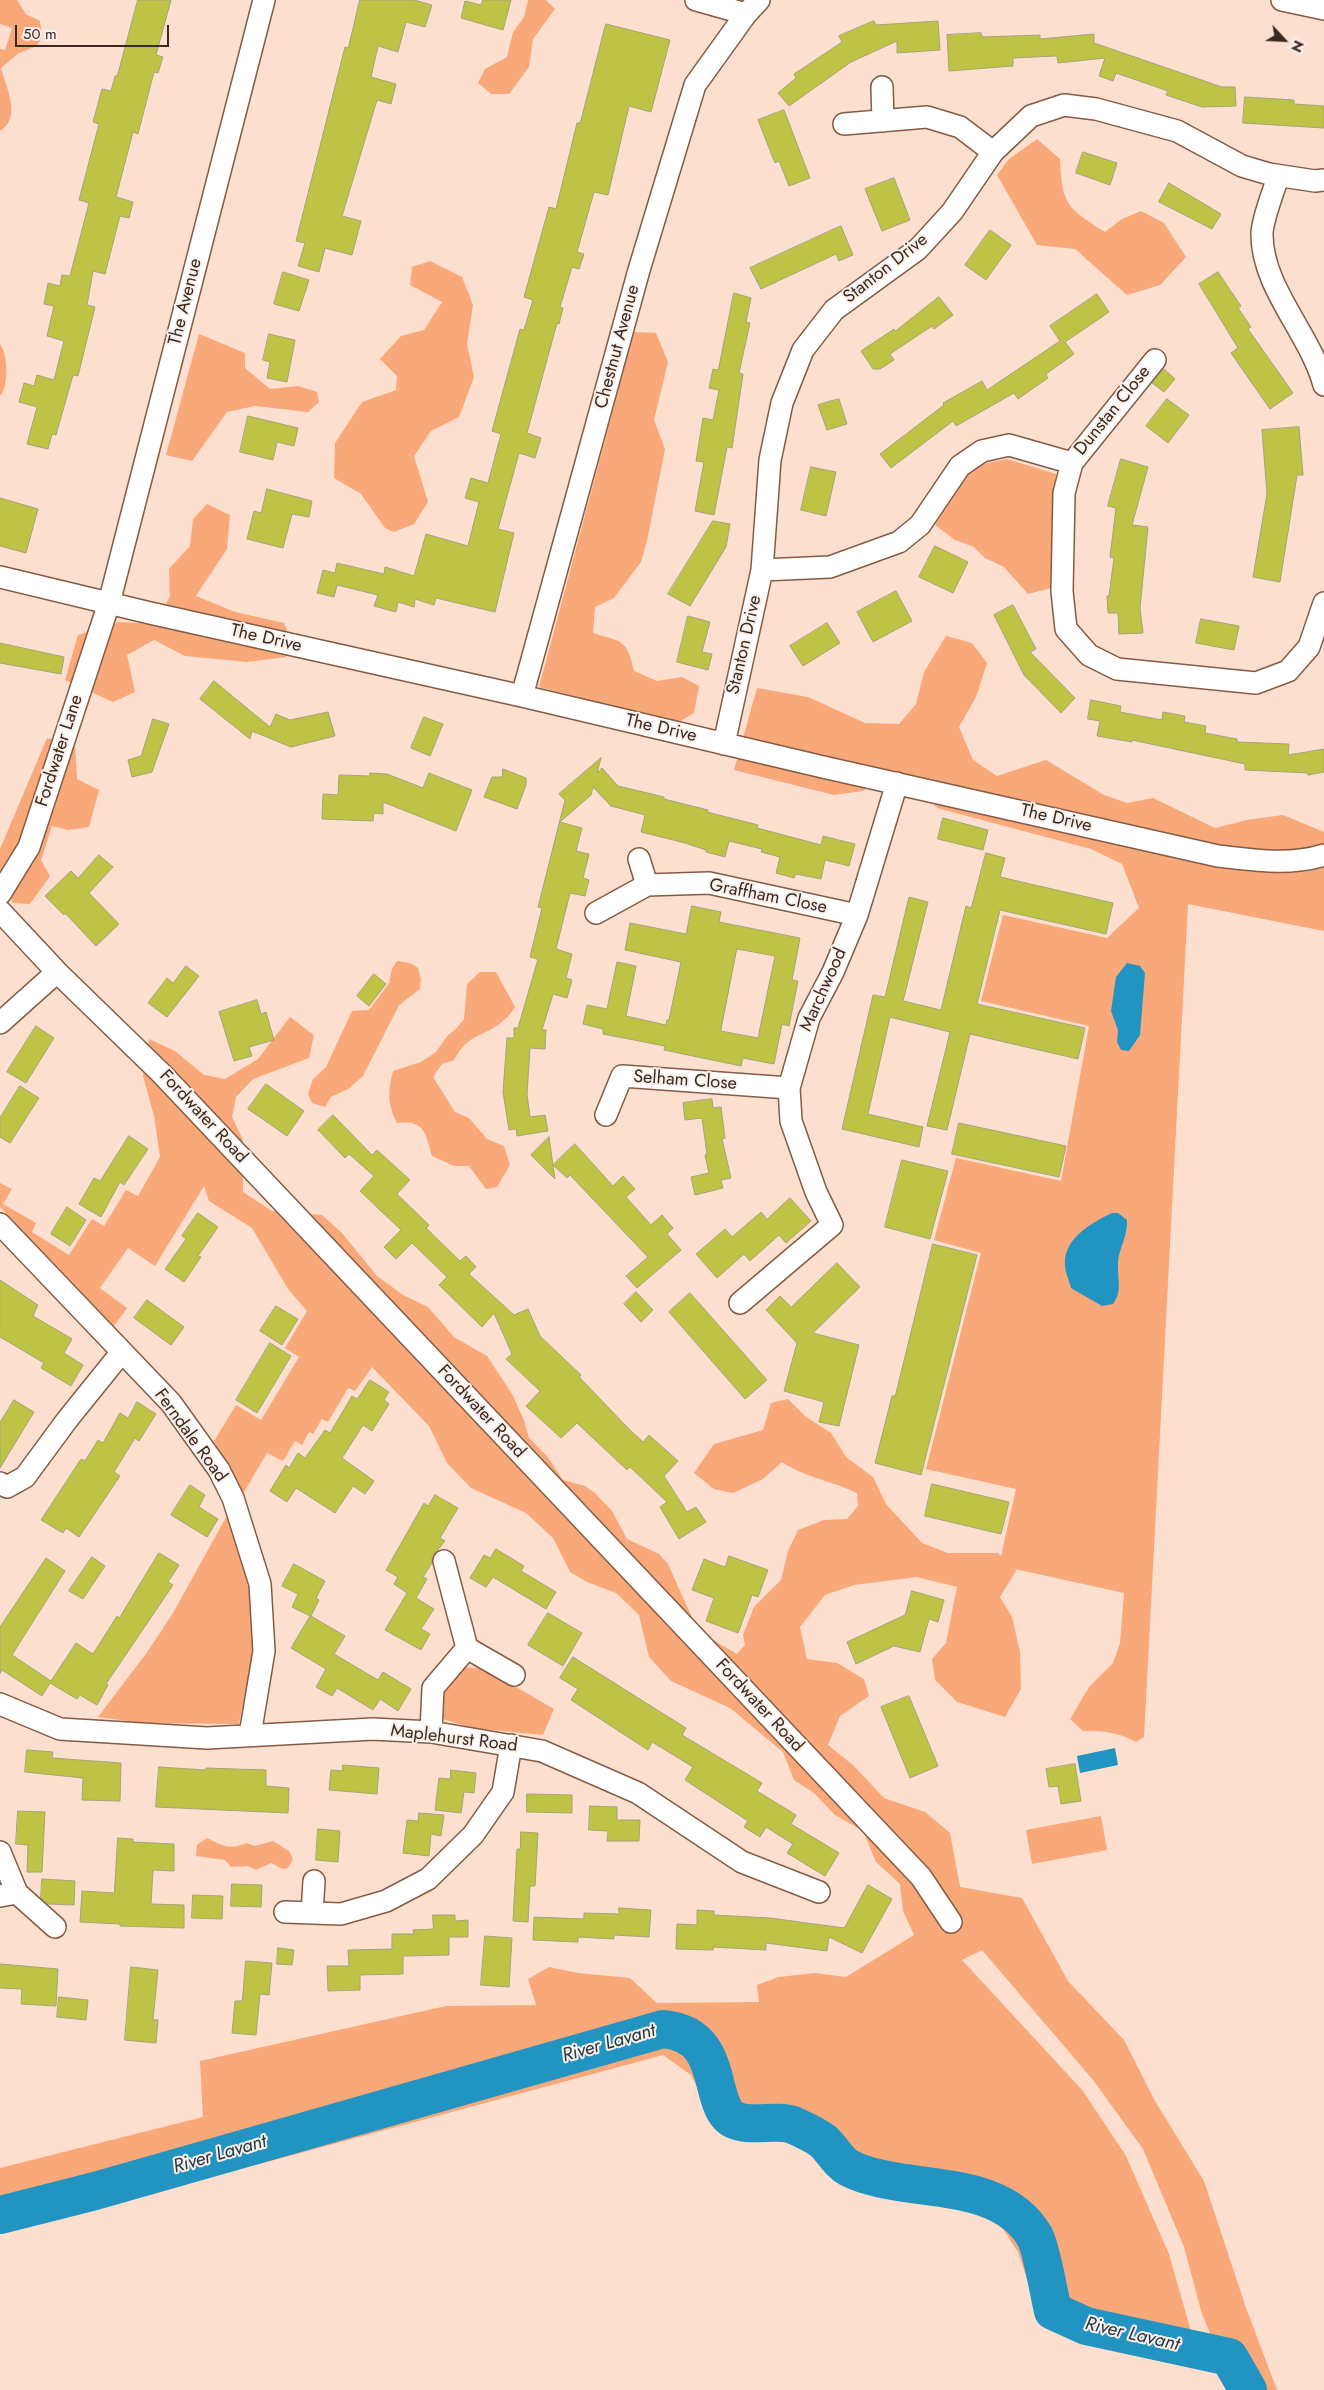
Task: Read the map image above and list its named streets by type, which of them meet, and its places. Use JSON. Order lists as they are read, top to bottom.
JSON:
{
  "streets": {
    "street": [
      "Stanton Drive",
      "The Avenue",
      "Chestnut Avenue",
      "Dunstan Close",
      "The Drive",
      "Fordwater Lane",
      "Graffham Close",
      "Marchwood",
      "Selham Close",
      "Fordwater Road",
      "Ferndale Road",
      "Maplehurst Road"
    ]
  },
  "crossings": [
    ["Stanton Drive", "The Drive"],
    ["The Avenue", "The Drive"],
    ["The Avenue", "Fordwater Lane"],
    ["Chestnut Avenue", "The Drive"],
    ["The Drive", "Fordwater Lane"],
    ["The Drive", "Marchwood"],
    ["Graffham Close", "Marchwood"],
    ["Marchwood", "Selham Close"],
    ["Ferndale Road", "Maplehurst Road"]
  ],
  "water": ["River Lavant"],
  "scale_bar": "50 m",
  "north": "bottom right"
}
